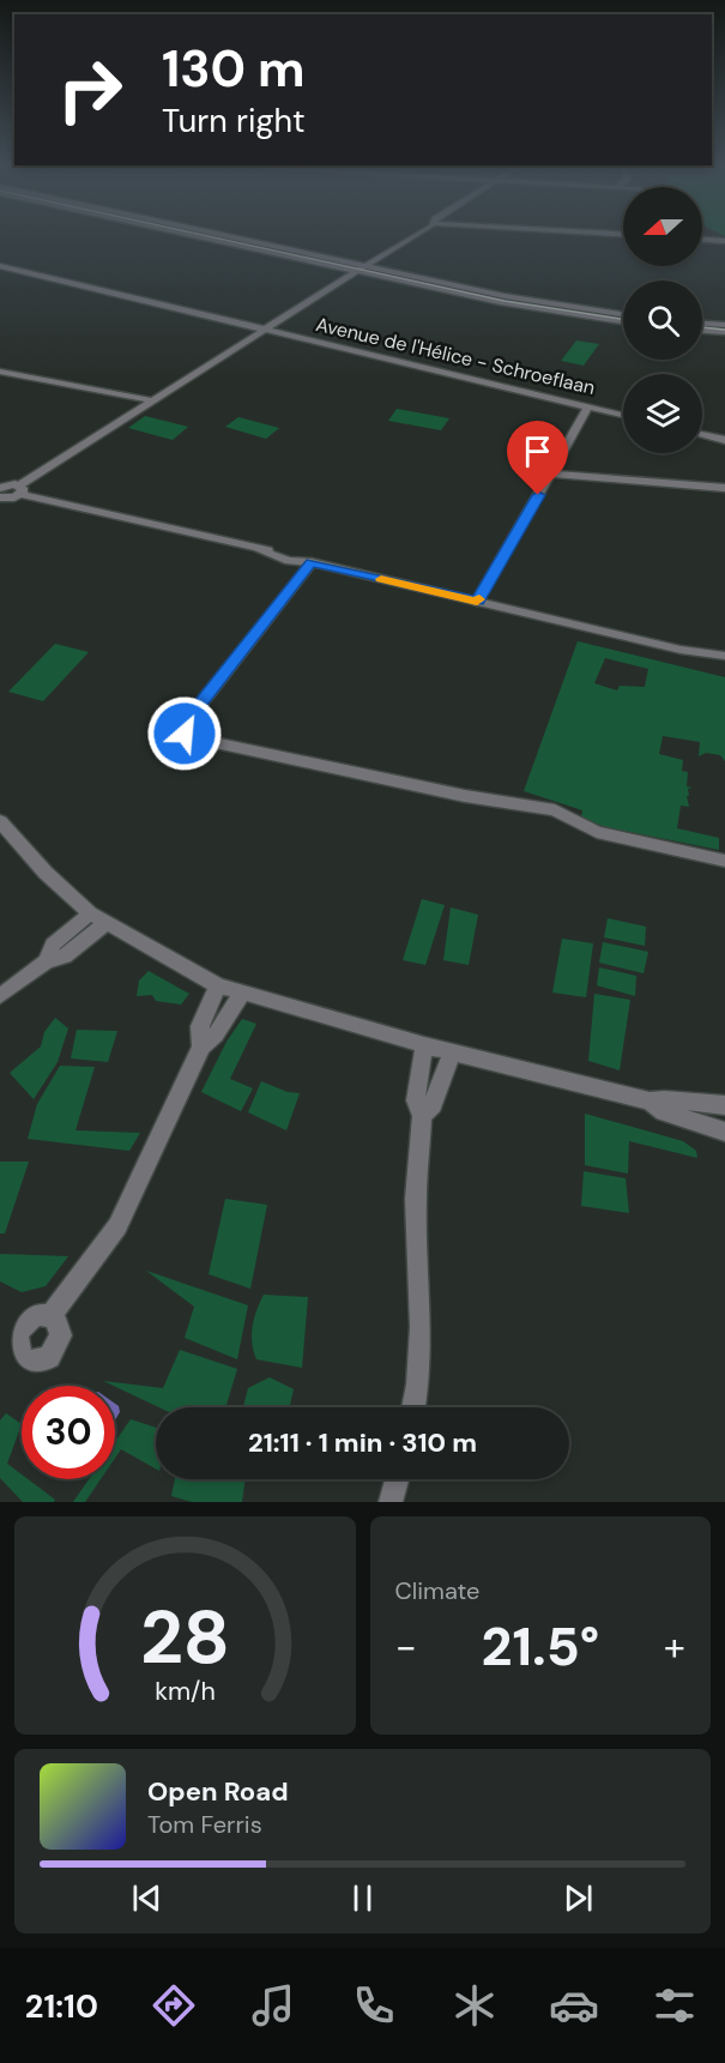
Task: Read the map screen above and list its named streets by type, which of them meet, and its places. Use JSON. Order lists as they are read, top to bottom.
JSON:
{
  "streets": {
    "street": ["Avenue de l'Hélice - Schroeflaan"]
  },
  "north": "left",
  "page": {
    "turn": ["130 m", "Turn right"],
    "limit": "30",
    "trip": "21:11 · 1 min · 310 m",
    "tile": "Climate",
    "heat": ["−", "21.5°", "+"],
    "song": ["Open Road", "Tom Ferris"],
    "tabs": "21:10",
    "gauge": ["28", "km/h"]
  }
}
